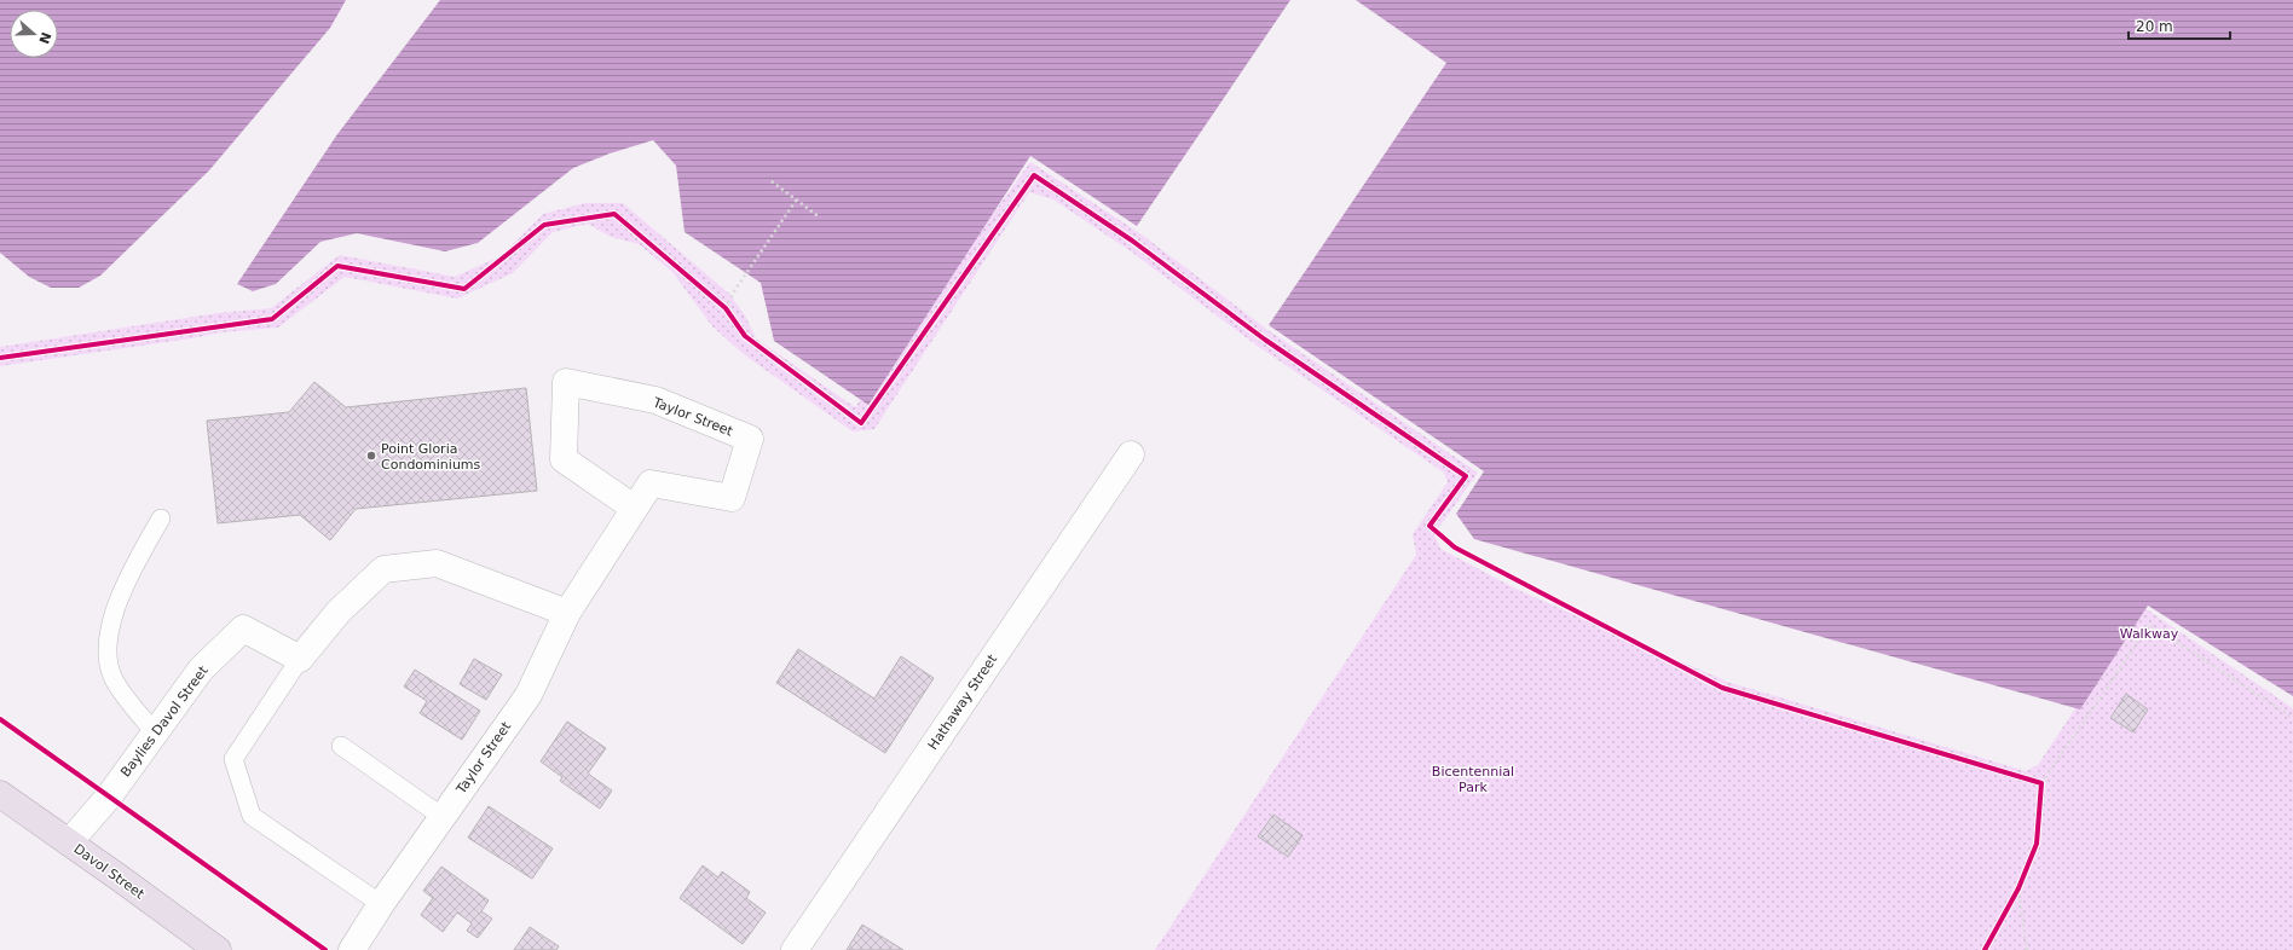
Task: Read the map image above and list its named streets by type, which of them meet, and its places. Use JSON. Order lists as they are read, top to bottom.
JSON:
{
  "streets": {
    "highway": ["Davol Street"],
    "street": ["Taylor Street", "Hathaway Street", "Baylies Davol Street"]
  },
  "crossings": [
    ["Baylies Davol Street", "Davol Street"]
  ],
  "parks": ["Walkway", "Bicentennial Park"],
  "places": ["Point Gloria Condominiums"],
  "scale_bar": "20 m",
  "north": "right"
}
